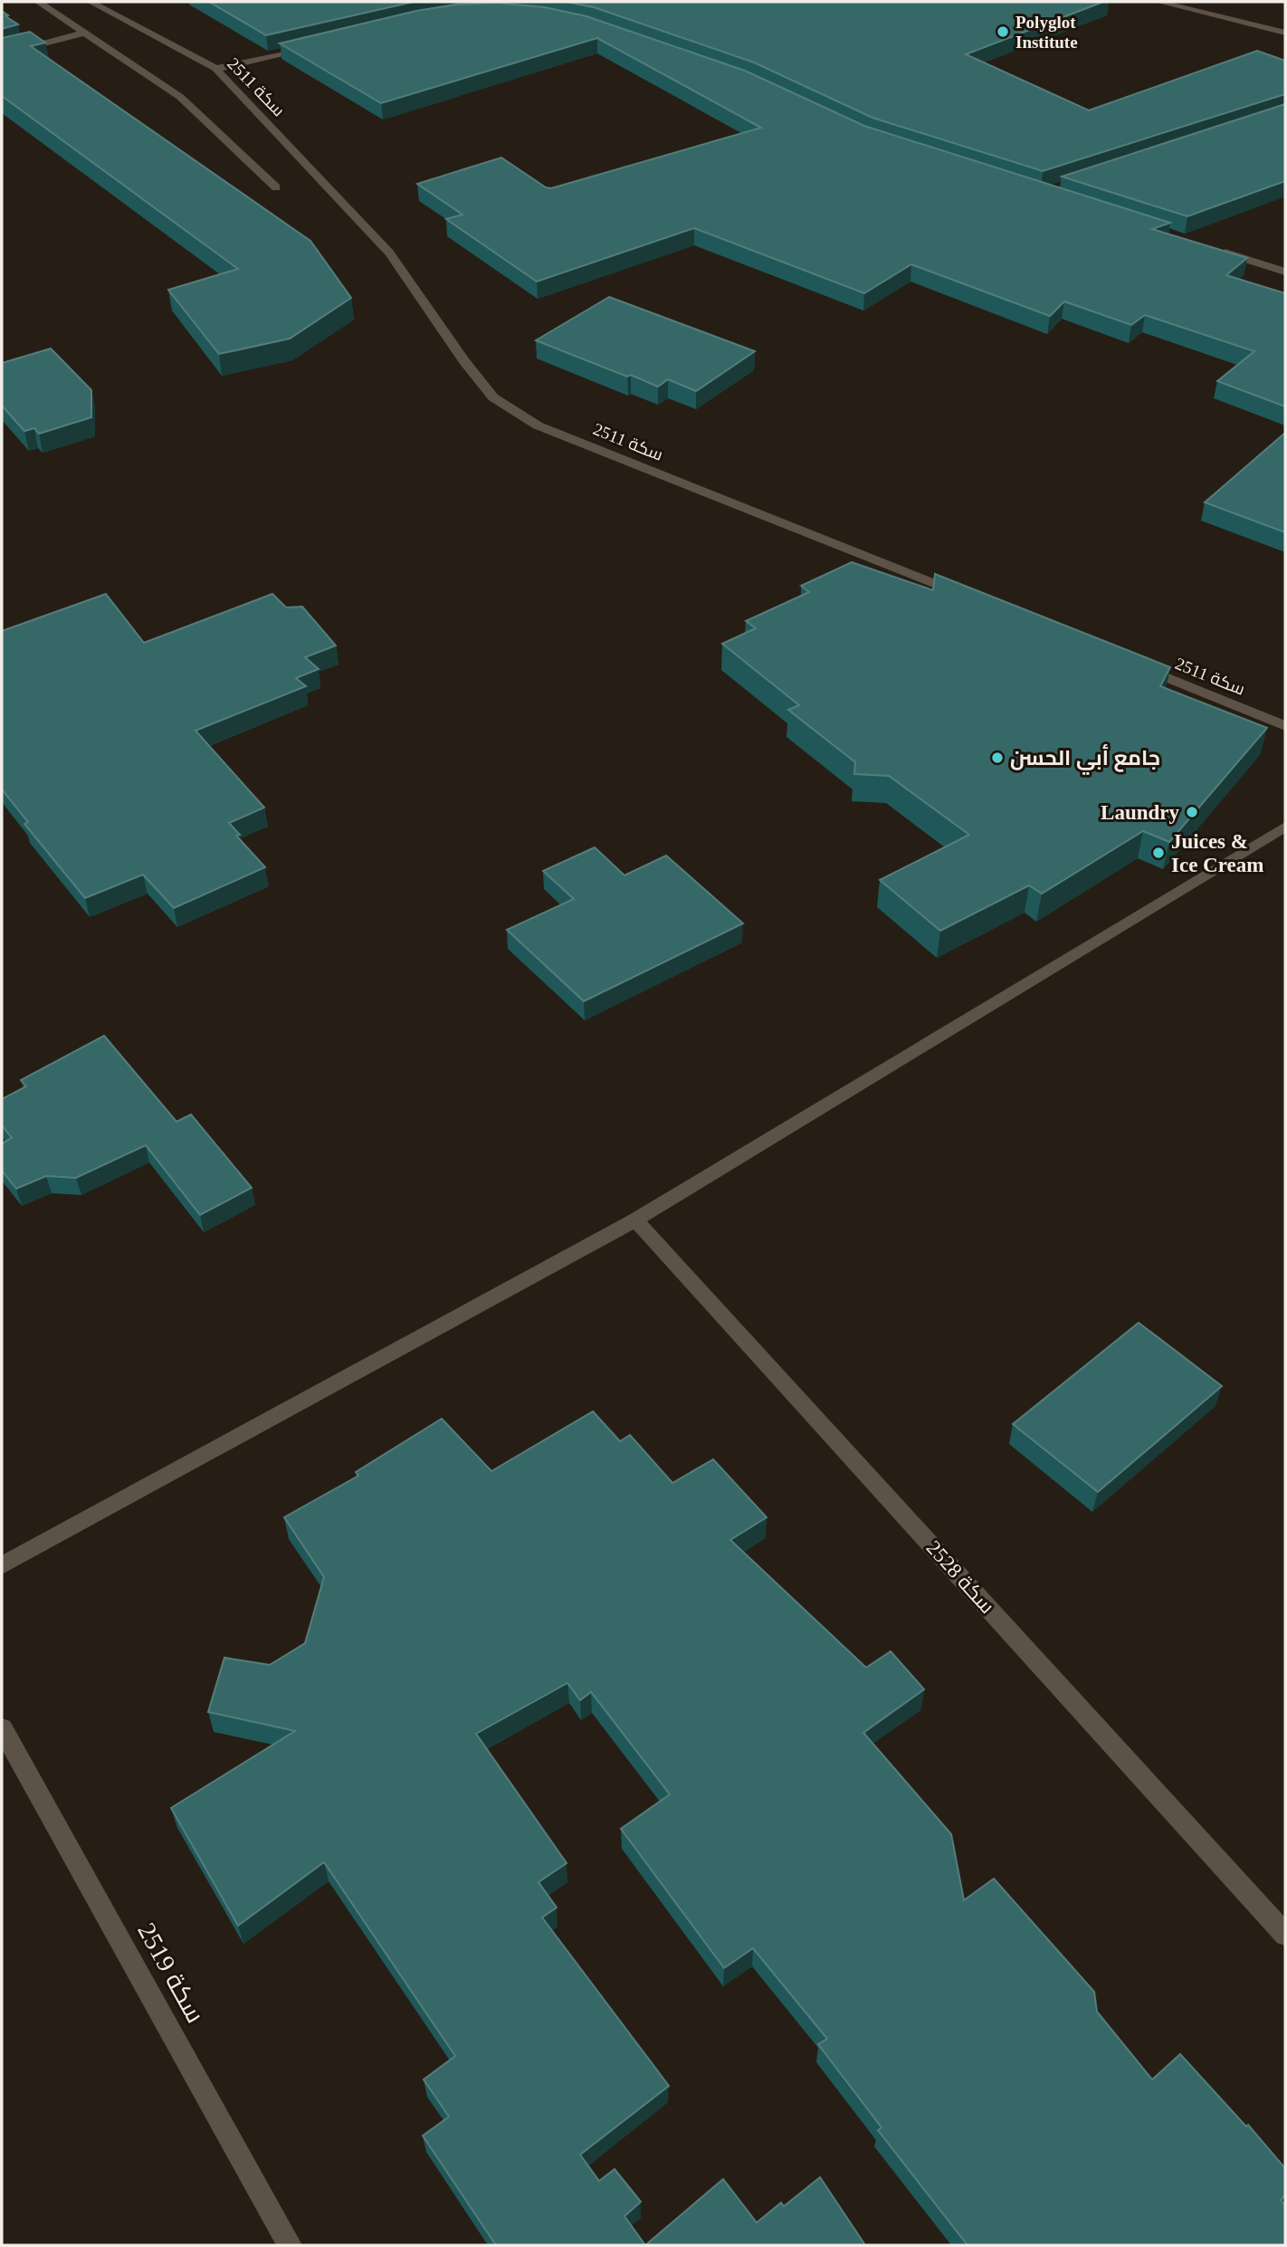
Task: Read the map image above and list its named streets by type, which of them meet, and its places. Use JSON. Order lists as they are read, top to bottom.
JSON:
{
  "streets": {
    "street": ["سكة 2511", "سكة 2528", "سكة 2519"]
  },
  "places": [
    "Polyglot Institute",
    "جامع أبي الحسن",
    "Laundry",
    "Juices & Ice Cream"
  ]
}
